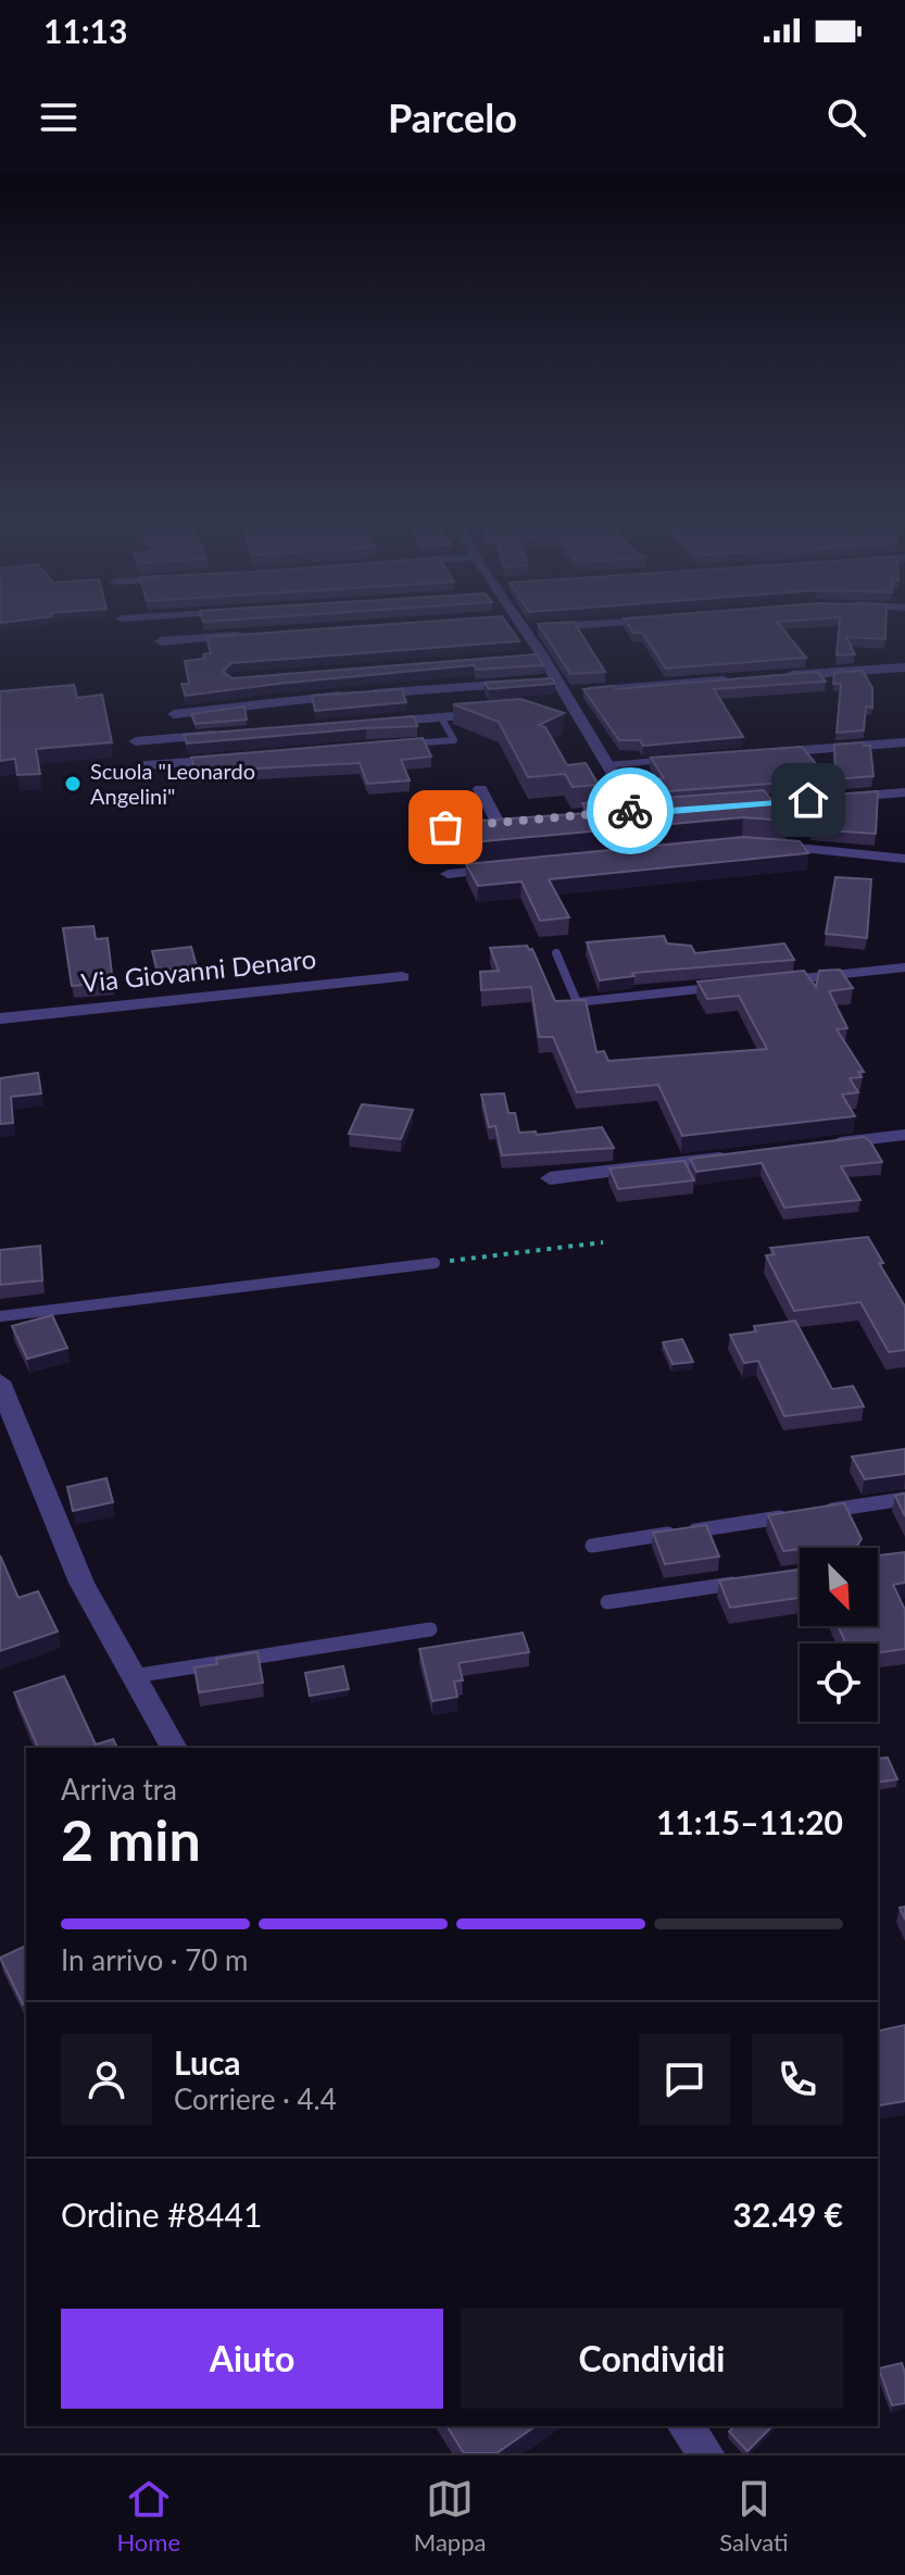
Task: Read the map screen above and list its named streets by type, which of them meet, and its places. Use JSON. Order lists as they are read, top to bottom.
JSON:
{
  "streets": {
    "street": ["Via Giovanni Denaro"]
  },
  "places": ["Scuola \"Leonardo Angelini\""],
  "north": "bottom right",
  "page": {
    "status": "11:13",
    "header": "Parcelo",
    "heading": ["2 min", "Arriva tra", "11:15–11:20"],
    "panel": [
      "Luca",
      "Corriere · 4.4",
      "Ordine #8441",
      "32.49 €"
    ],
    "bar": "In arrivo · 70 m",
    "buttons": ["Aiuto", "Condividi"],
    "tabs": ["Home", "Mappa", "Salvati"]
  }
}
